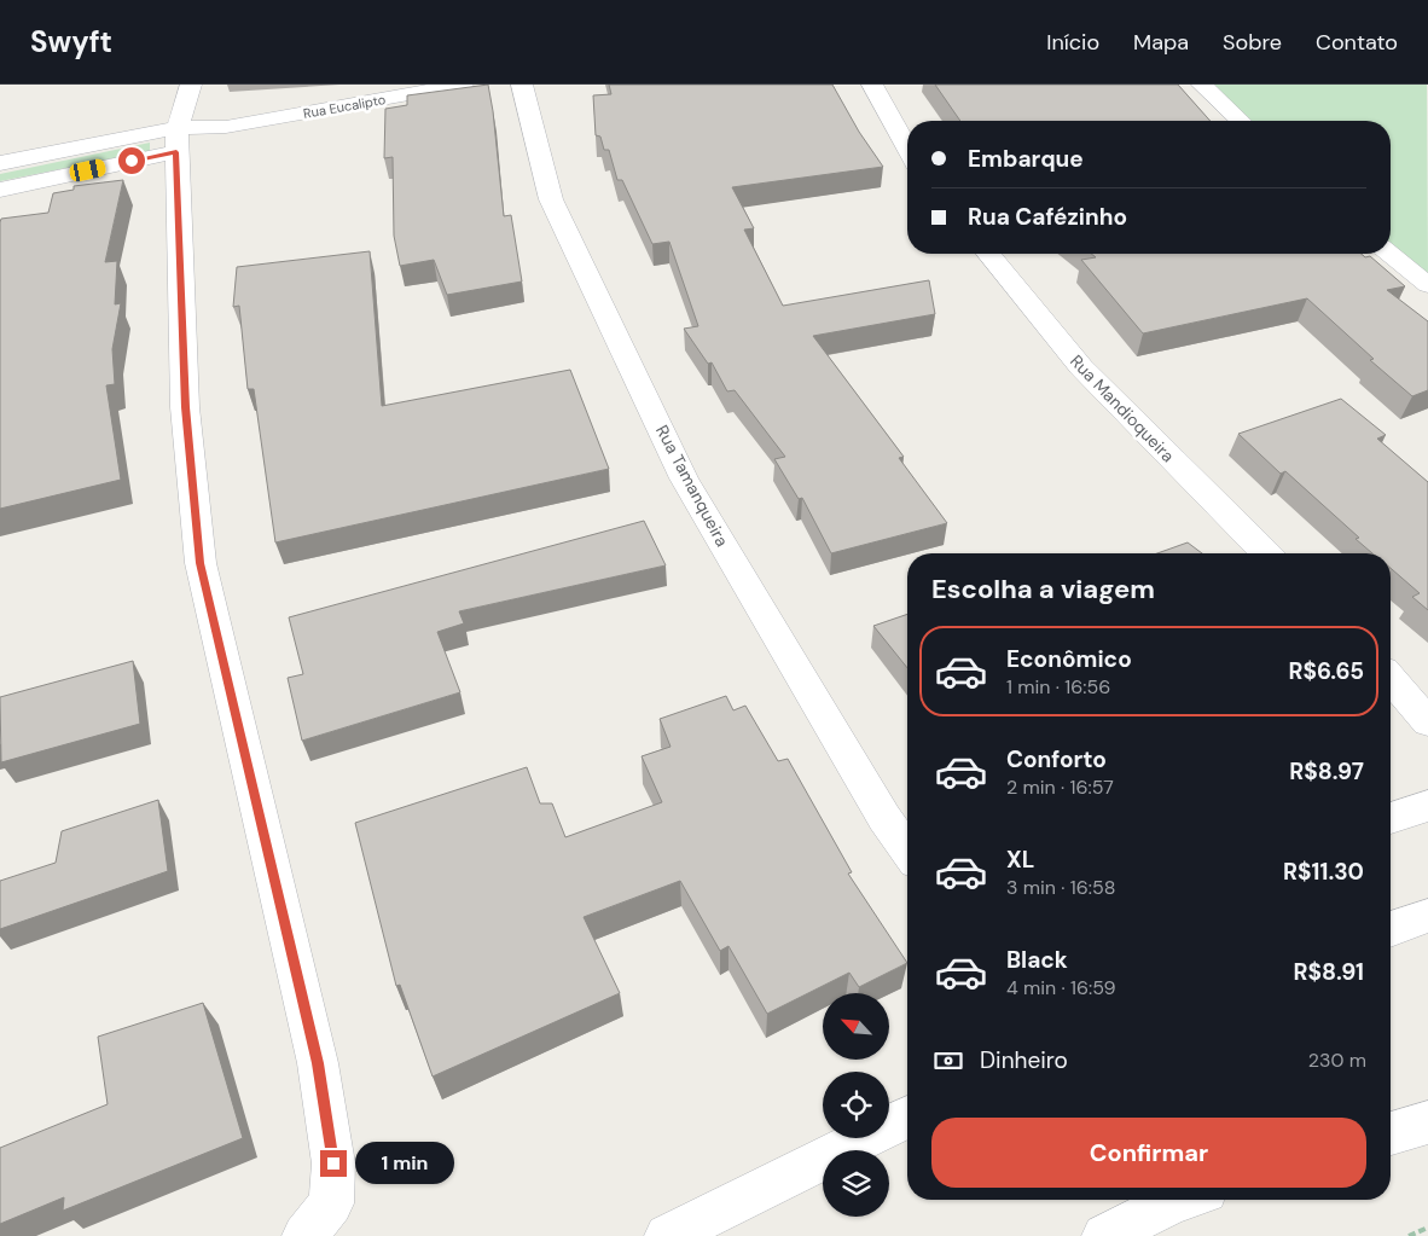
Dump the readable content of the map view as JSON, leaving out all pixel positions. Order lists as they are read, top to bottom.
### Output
{
  "streets": {
    "street": ["Rua Eucalipto", "Rua Mandioqueira", "Rua Tamanqueira"]
  },
  "north": "top left",
  "page": {
    "header": "Swyft",
    "nav": [
      "Início",
      "Mapa",
      "Sobre",
      "Contato"
    ],
    "banner": ["Embarque", "Rua Cafézinho"],
    "heading": "Escolha a viagem",
    "list": [
      {
        "name": "Econômico",
        "note": "1 min · 16:56",
        "value": "R$6.65"
      },
      {
        "name": "Conforto",
        "note": "2 min · 16:57",
        "value": "R$8.97"
      },
      {
        "name": "XL",
        "note": "3 min · 16:58",
        "value": "R$11.30"
      },
      {
        "name": "Black",
        "note": "4 min · 16:59",
        "value": "R$8.91"
      }
    ],
    "pay": ["Dinheiro", "230 m"],
    "buttons": "Confirmar",
    "bubble": "1 min"
  }
}
